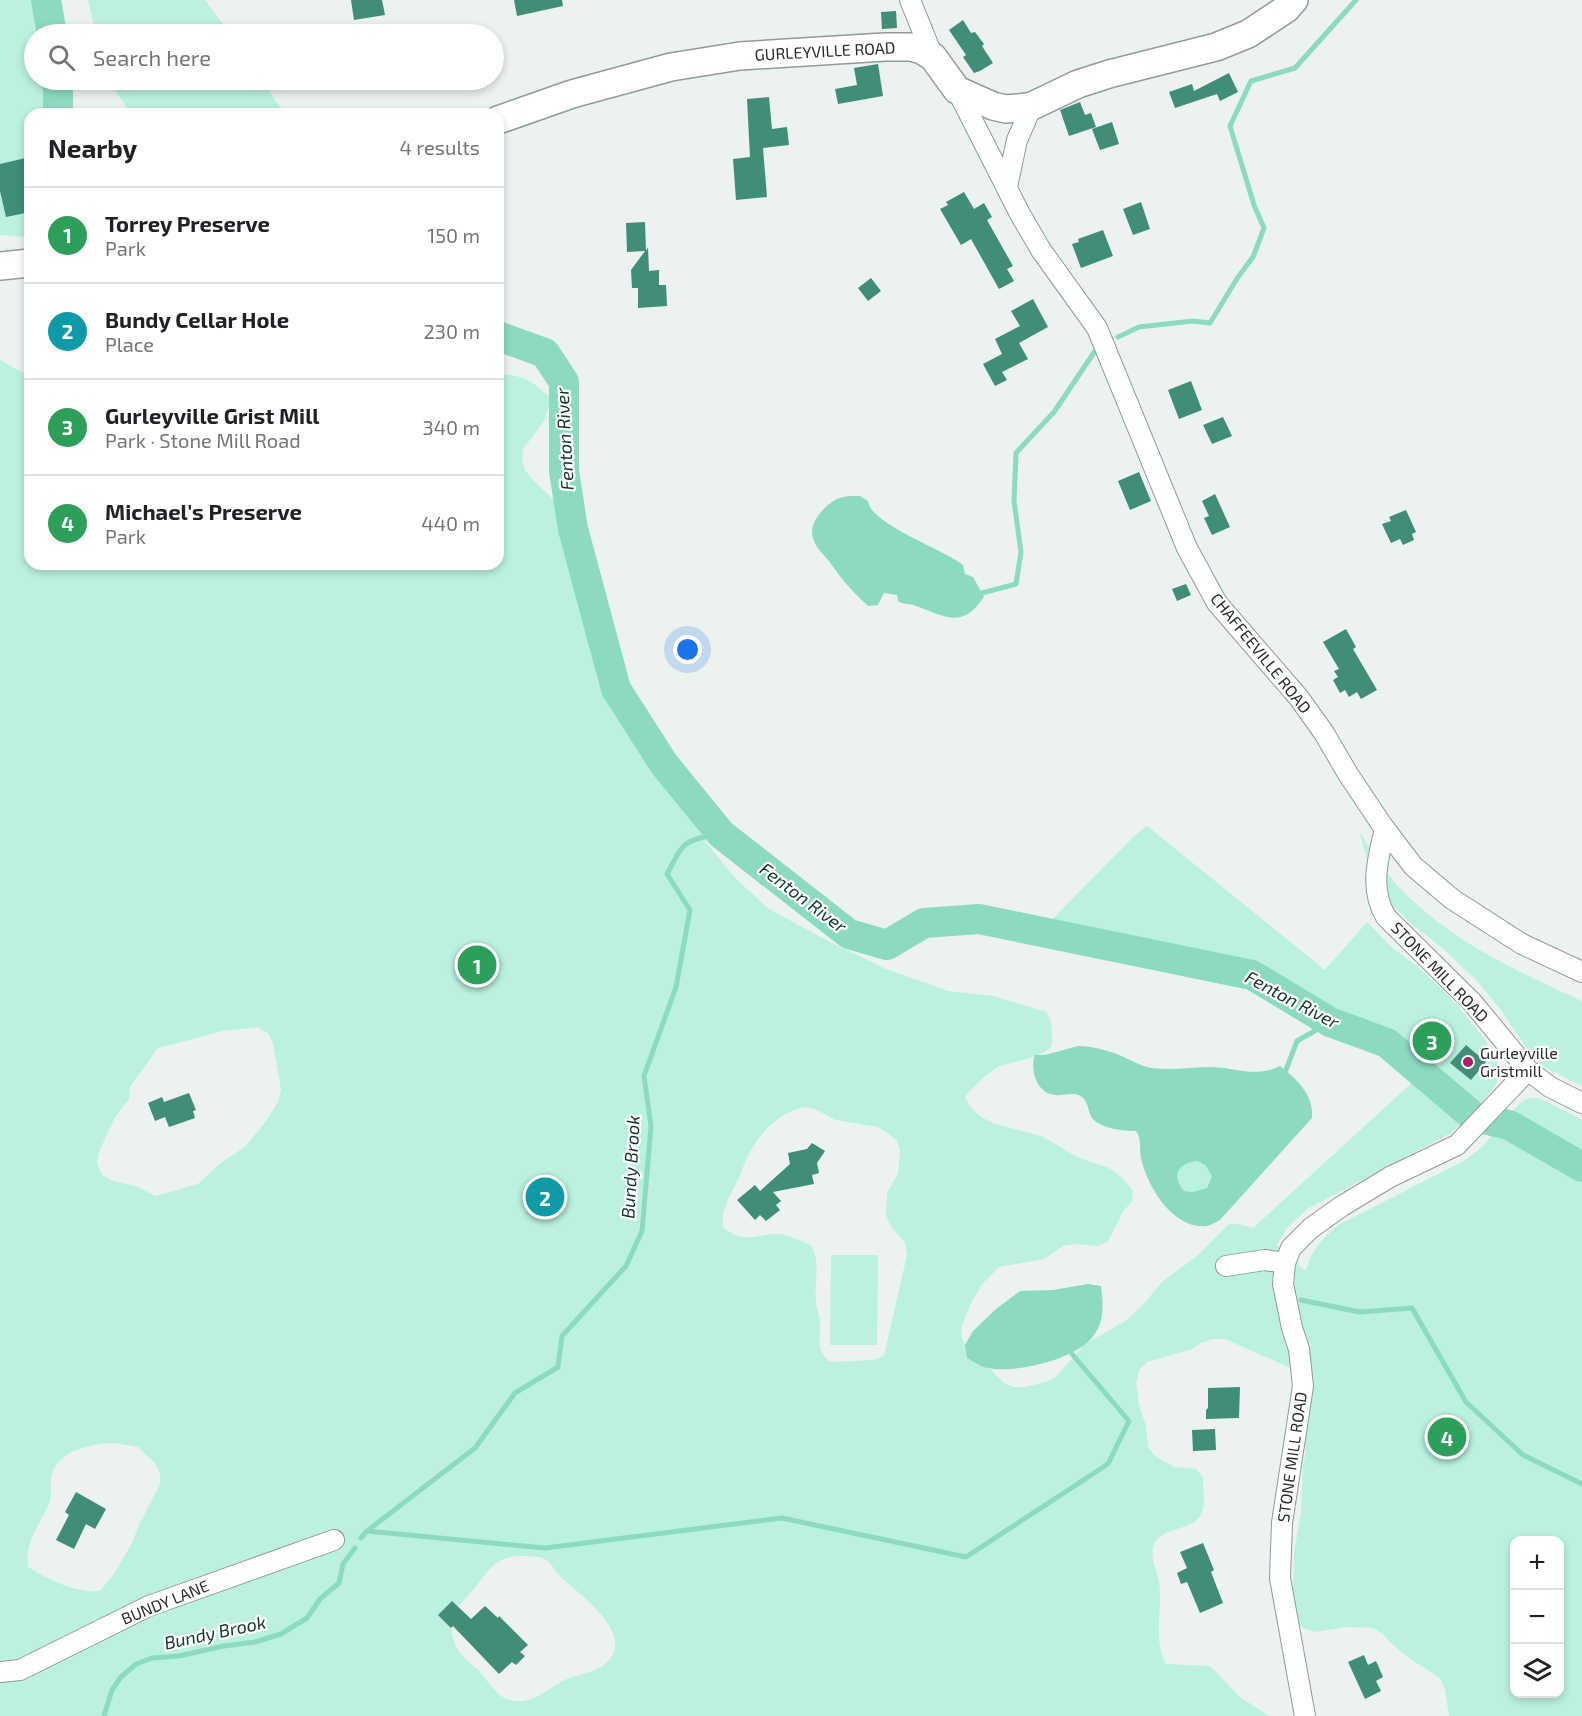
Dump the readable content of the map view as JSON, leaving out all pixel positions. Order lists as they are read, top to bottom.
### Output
{
  "streets": {
    "street": [
      "GURLEYVILLE ROAD",
      "CHAFFEEVILLE ROAD",
      "STONE MILL ROAD",
      "BUNDY LANE"
    ]
  },
  "crossings": [
    ["CHAFFEEVILLE ROAD", "STONE MILL ROAD"]
  ],
  "water": ["Fenton River", "Bundy Brook"],
  "places": ["Gurleyville Gristmill"],
  "page": {
    "search": "Search here",
    "heading": ["Nearby", "4 results"],
    "list": [
      {
        "mark": "1",
        "name": "Torrey Preserve",
        "note": "Park",
        "value": "150 m"
      },
      {
        "mark": "2",
        "name": "Bundy Cellar Hole",
        "note": "Place",
        "value": "230 m"
      },
      {
        "mark": "3",
        "name": "Gurleyville Grist Mill",
        "note": "Park · Stone Mill Road",
        "value": "340 m"
      },
      {
        "mark": "4",
        "name": "Michael's Preserve",
        "note": "Park",
        "value": "440 m"
      }
    ],
    "pins": [
      "1",
      "3",
      "2",
      "4"
    ],
    "map_buttons": ["+", "−"]
  }
}
